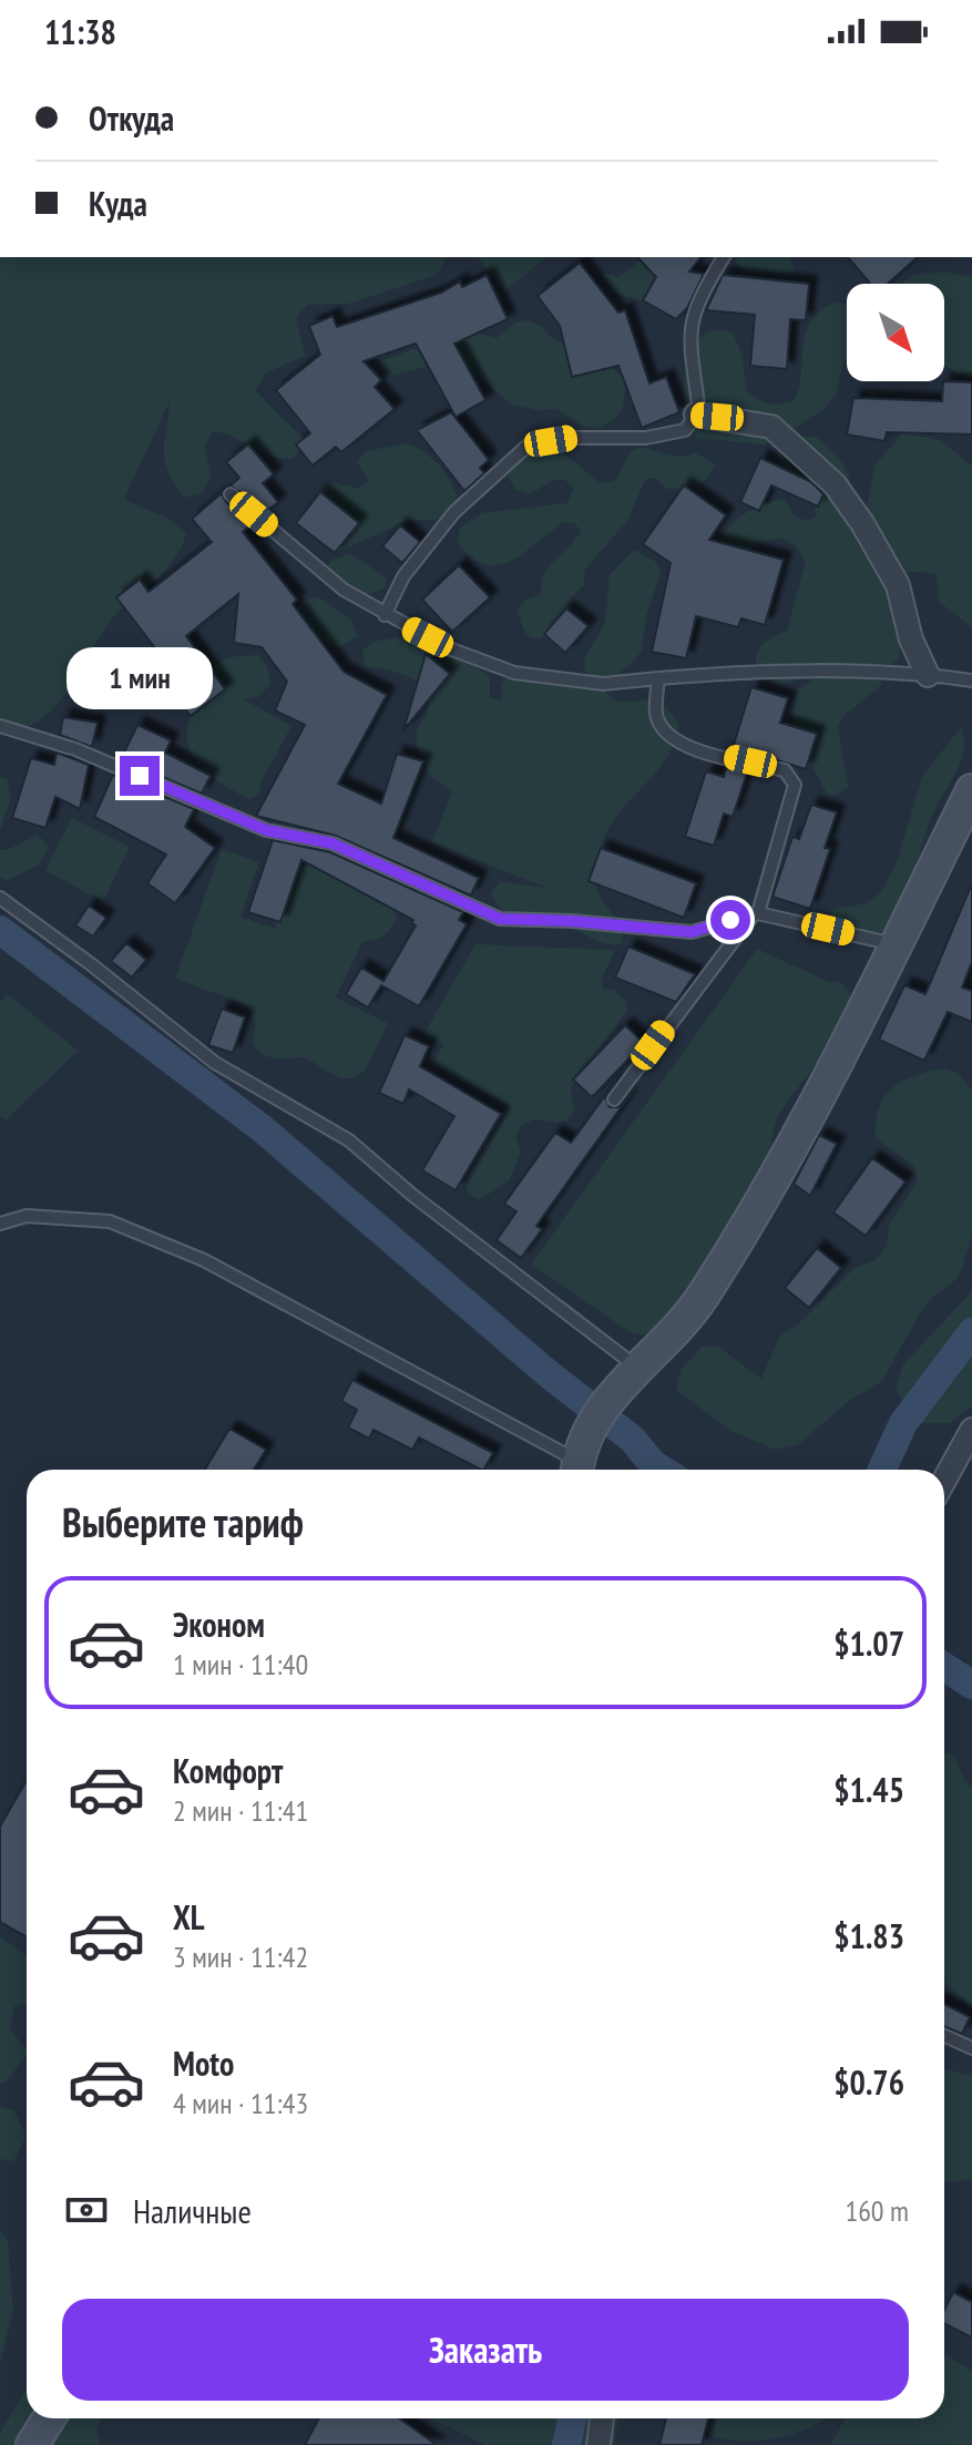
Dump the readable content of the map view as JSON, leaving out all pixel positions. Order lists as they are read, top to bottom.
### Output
{
  "north": "bottom right",
  "page": {
    "status": "11:38",
    "banner": ["Откуда", "Куда"],
    "bubble": "1 мин",
    "heading": "Выберите тариф",
    "list": [
      {
        "name": "Эконом",
        "note": "1 мин · 11:40",
        "value": "$1.07"
      },
      {
        "name": "Комфорт",
        "note": "2 мин · 11:41",
        "value": "$1.45"
      },
      {
        "name": "XL",
        "note": "3 мин · 11:42",
        "value": "$1.83"
      },
      {
        "name": "Moto",
        "note": "4 мин · 11:43",
        "value": "$0.76"
      }
    ],
    "pay": ["Наличные", "160 m"],
    "buttons": "Заказать"
  }
}
